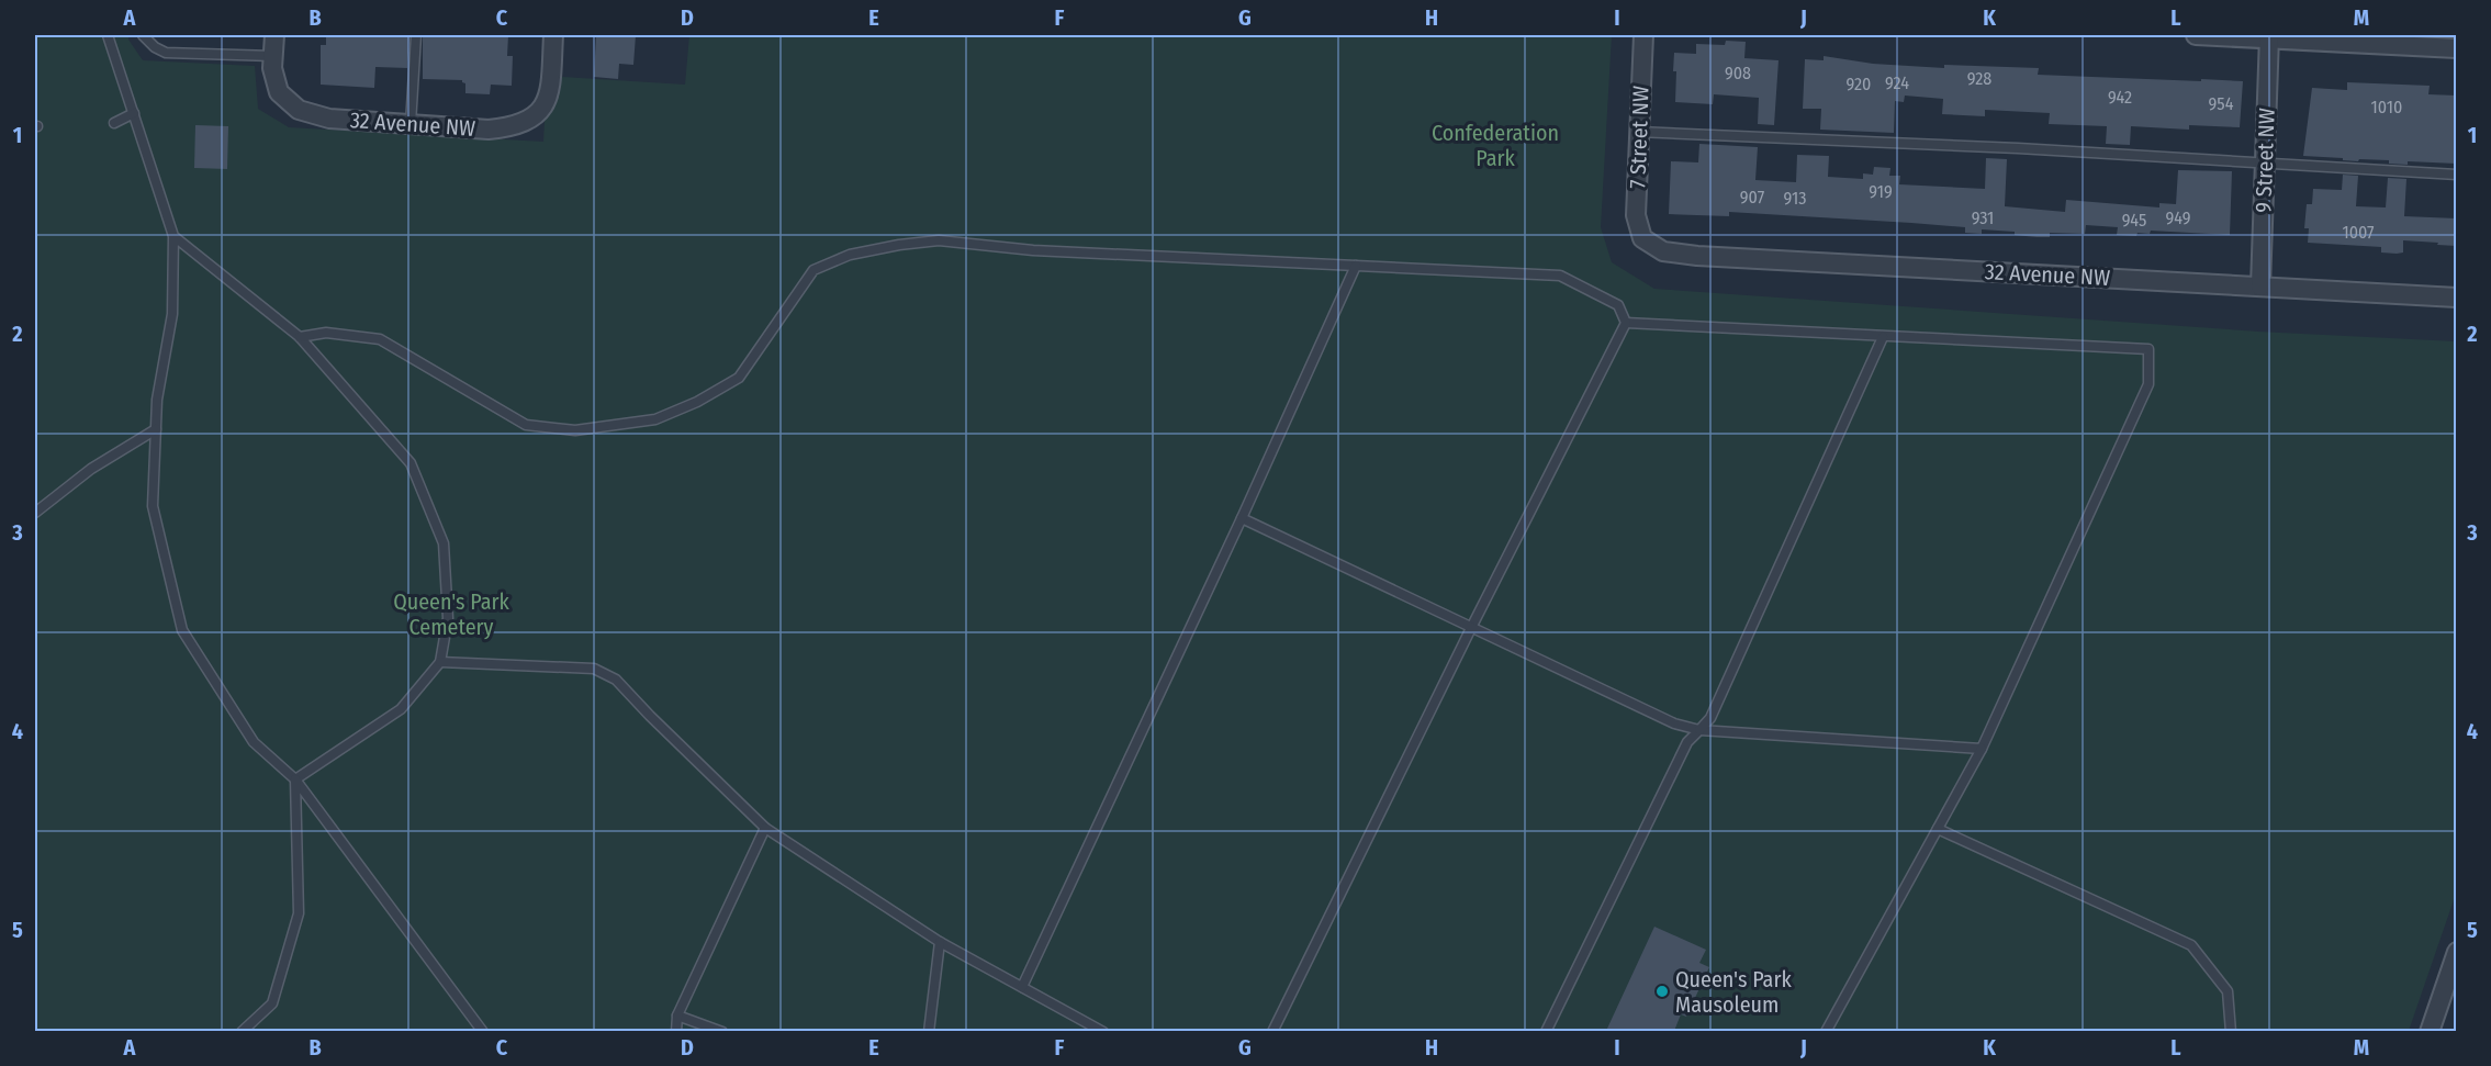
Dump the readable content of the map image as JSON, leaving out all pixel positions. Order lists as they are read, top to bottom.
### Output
{
  "streets": {
    "street": ["32 Avenue NW", "7 Street NW", "9 Street NW"]
  },
  "crossings": [
    ["32 Avenue NW", "7 Street NW"],
    ["32 Avenue NW", "9 Street NW"]
  ],
  "parks": ["Confederation Park", "Queen's Park Cemetery"],
  "places": ["Queen's Park Mausoleum"],
  "house_numbers": [
    "908",
    "928",
    "924",
    "920",
    "942",
    "954",
    "1010",
    "919",
    "907",
    "913",
    "931",
    "949",
    "945",
    "1007"
  ],
  "grid": {
    "columns": [
      "A",
      "B",
      "C",
      "D",
      "E",
      "F",
      "G",
      "H",
      "I",
      "J",
      "K",
      "L",
      "M"
    ],
    "rows": [
      "1",
      "2",
      "3",
      "4",
      "5"
    ]
  }
}
